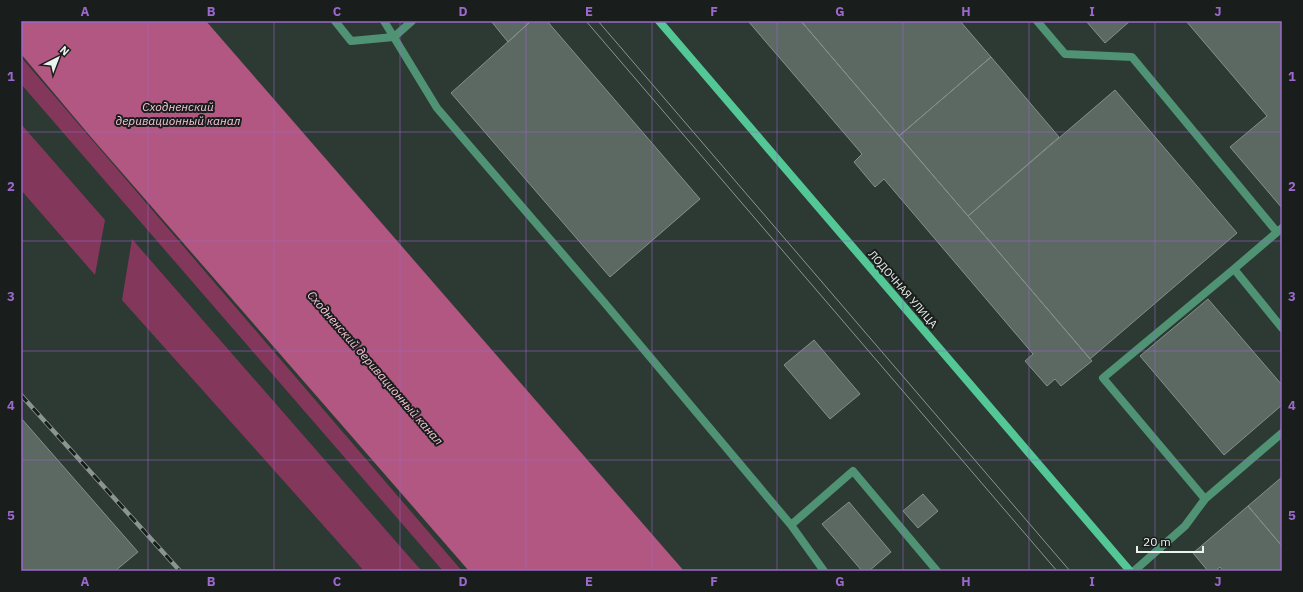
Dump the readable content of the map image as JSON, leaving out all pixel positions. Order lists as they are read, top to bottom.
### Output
{
  "streets": {
    "street": ["ЛОДОЧНАЯ УЛИЦА"]
  },
  "water": ["Сходненский деривационный канал"],
  "scale_bar": "20 m",
  "north": "top right",
  "grid": {
    "columns": [
      "A",
      "B",
      "C",
      "D",
      "E",
      "F",
      "G",
      "H",
      "I",
      "J"
    ],
    "rows": [
      "1",
      "2",
      "3",
      "4",
      "5"
    ]
  }
}
